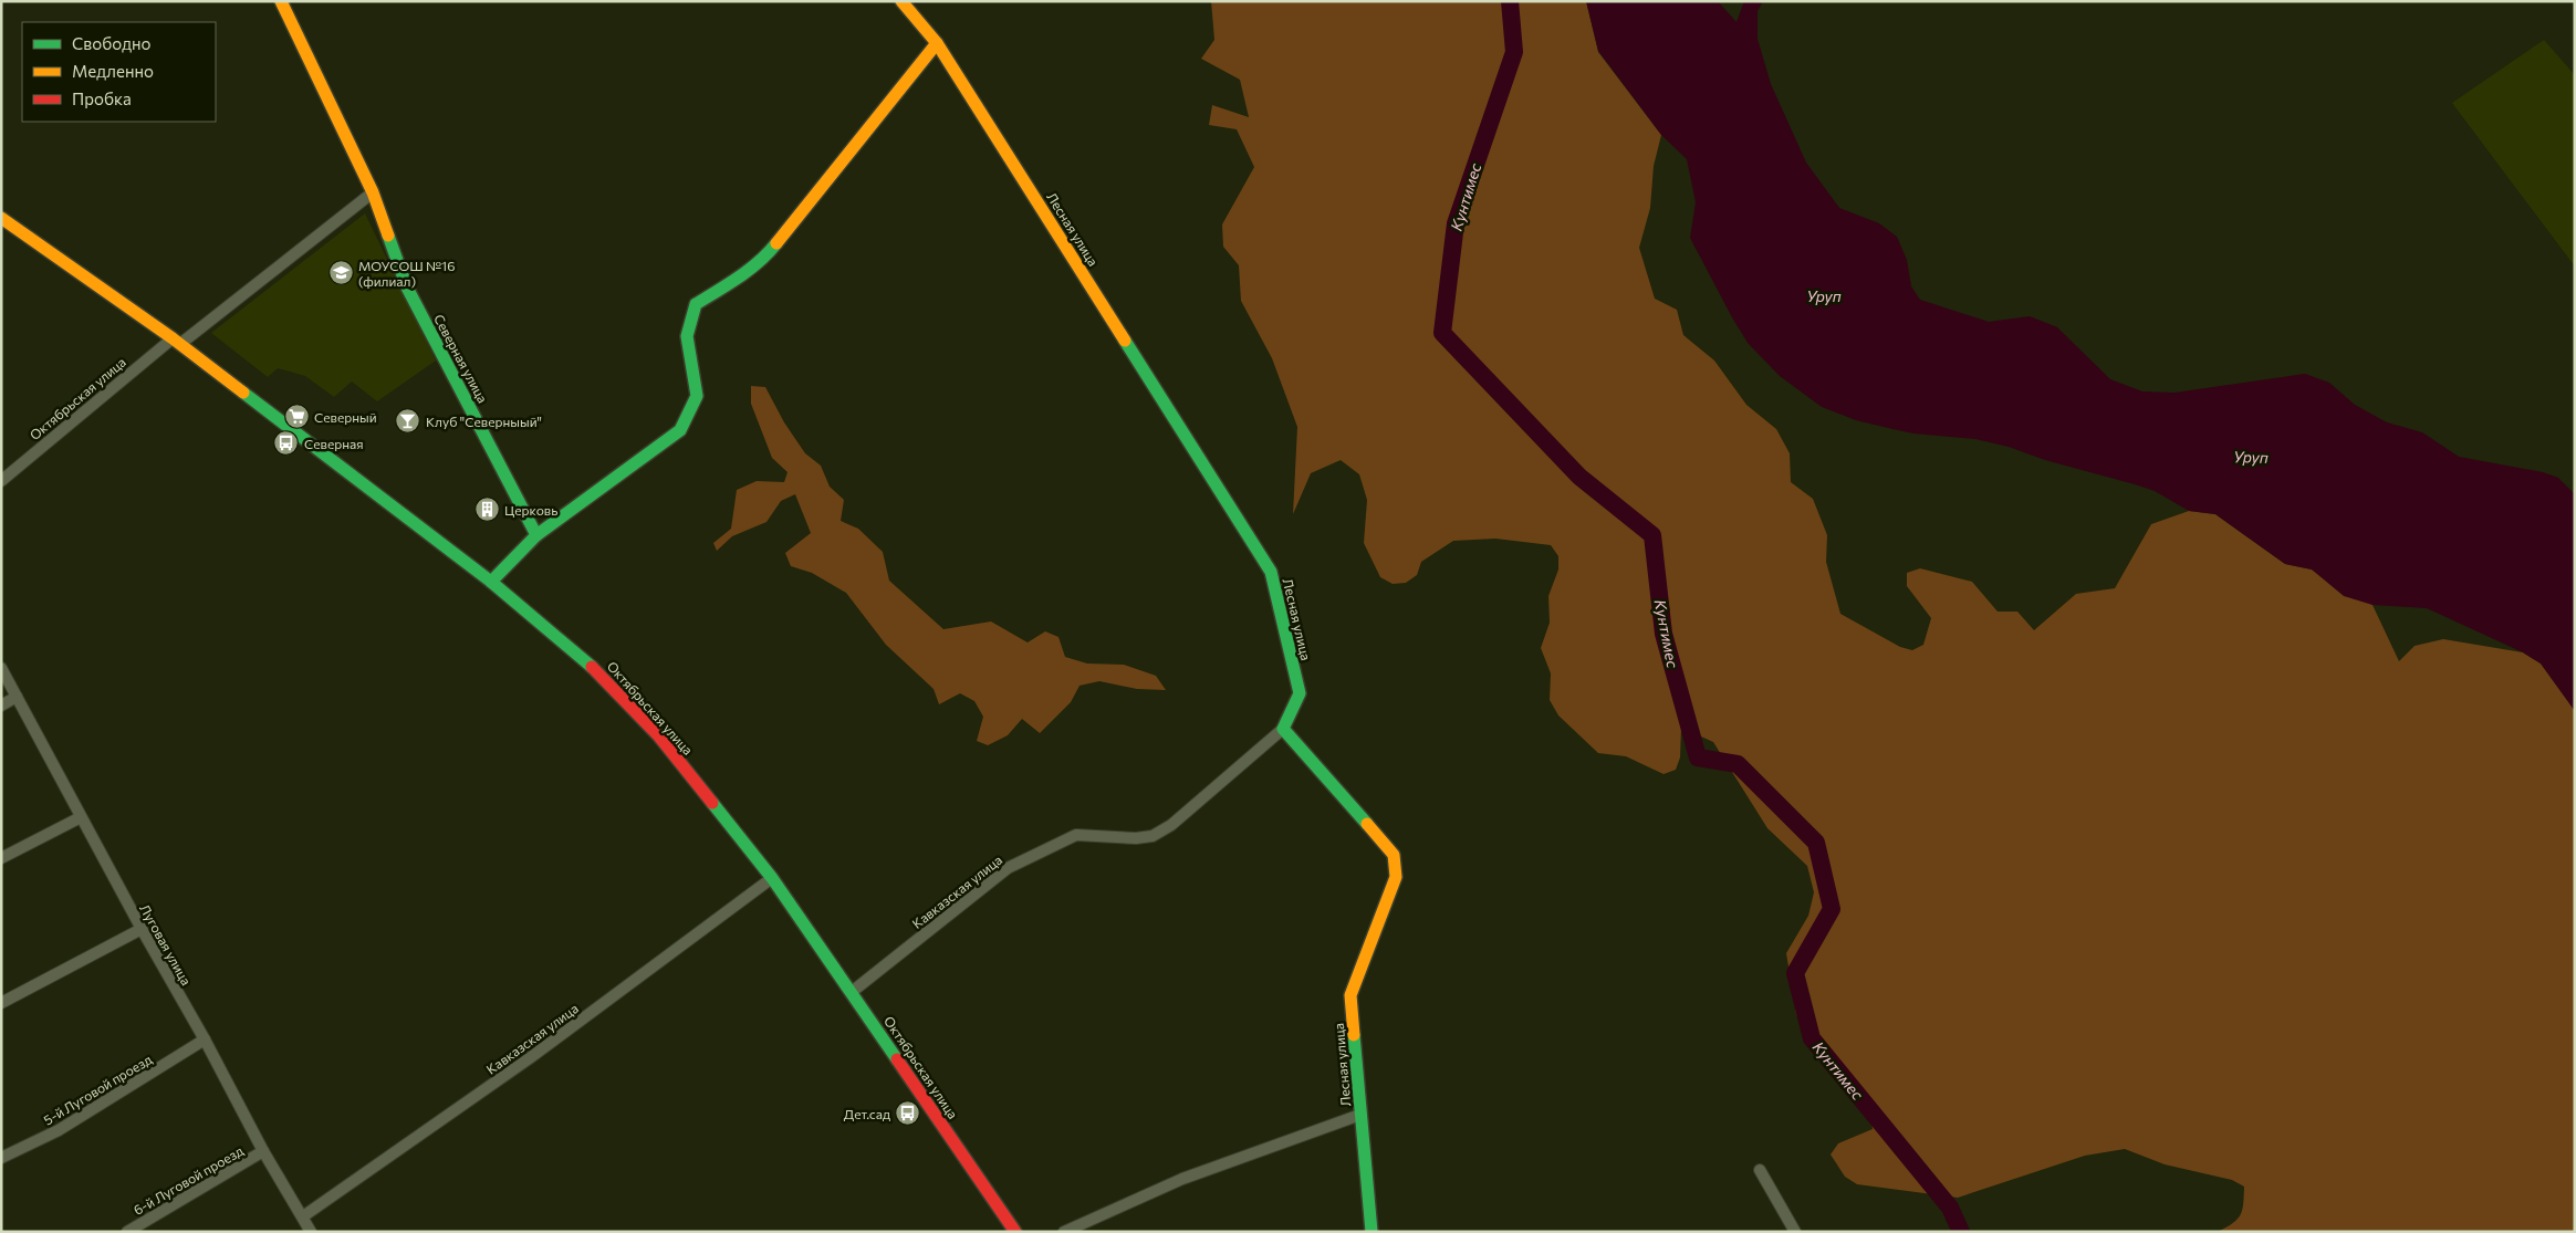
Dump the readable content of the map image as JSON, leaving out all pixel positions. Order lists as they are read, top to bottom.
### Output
{
  "streets": {
    "street": [
      "Лесная улица",
      "Северная улица",
      "Октябрьская улица",
      "Кавказская улица",
      "Луговая улица",
      "5-й Луговой проезд",
      "6-й Луговой проезд"
    ]
  },
  "crossings": [
    ["Лесная улица", "Кавказская улица"],
    ["Октябрьская улица", "Кавказская улица"],
    ["Кавказская улица", "Луговая улица"],
    ["Луговая улица", "5-й Луговой проезд"],
    ["Луговая улица", "6-й Луговой проезд"]
  ],
  "water": ["Кунтимес", "Уруп"],
  "places": {
    "school or university": ["МОУСОШ №16 (филиал)"],
    "supermarket": ["Северный"],
    "bar": ["Клуб \"Северныый\""],
    "bus stop": ["Северная", "Дет.сад"],
    "building": ["Церковь"]
  },
  "legend": ["Свободно", "Медленно", "Пробка"]
}
